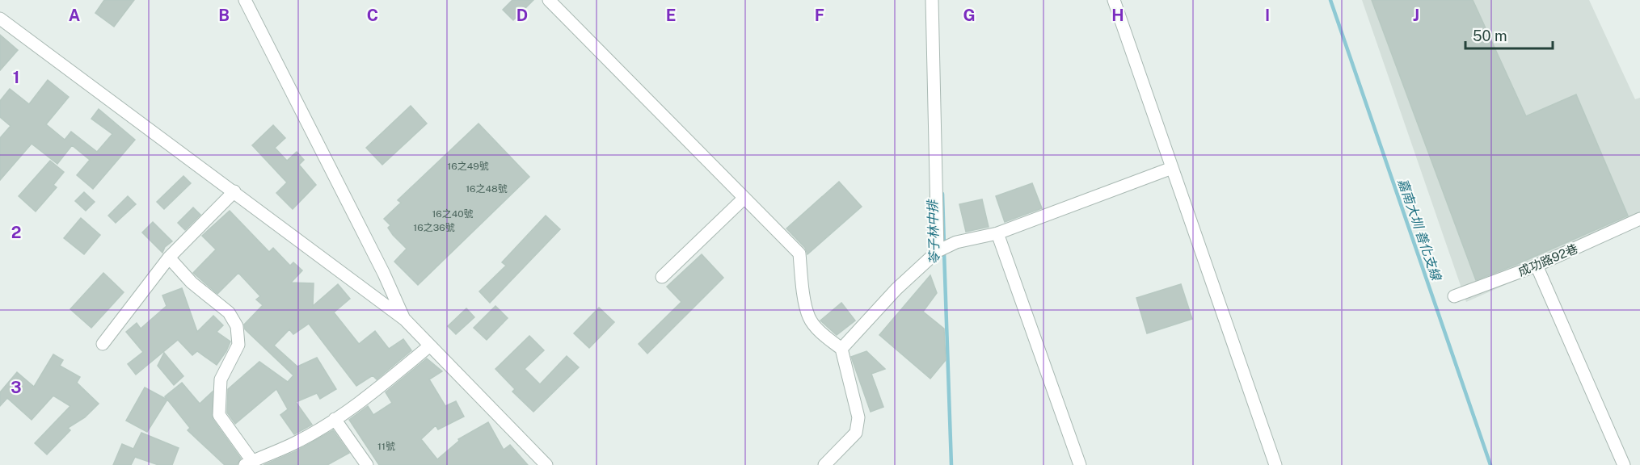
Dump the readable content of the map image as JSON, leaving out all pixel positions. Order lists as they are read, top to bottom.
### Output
{
  "streets": {
    "street": ["成功路92巷"]
  },
  "water": ["嘉南大圳 善化支線", "苓子林中排"],
  "house_numbers": [
    "16之49號",
    "16之48號",
    "16之40號",
    "16之36號",
    "11號"
  ],
  "scale_bar": "50 m",
  "grid": {
    "columns": [
      "A",
      "B",
      "C",
      "D",
      "E",
      "F",
      "G",
      "H",
      "I",
      "J"
    ],
    "rows": ["1", "2", "3"]
  }
}
